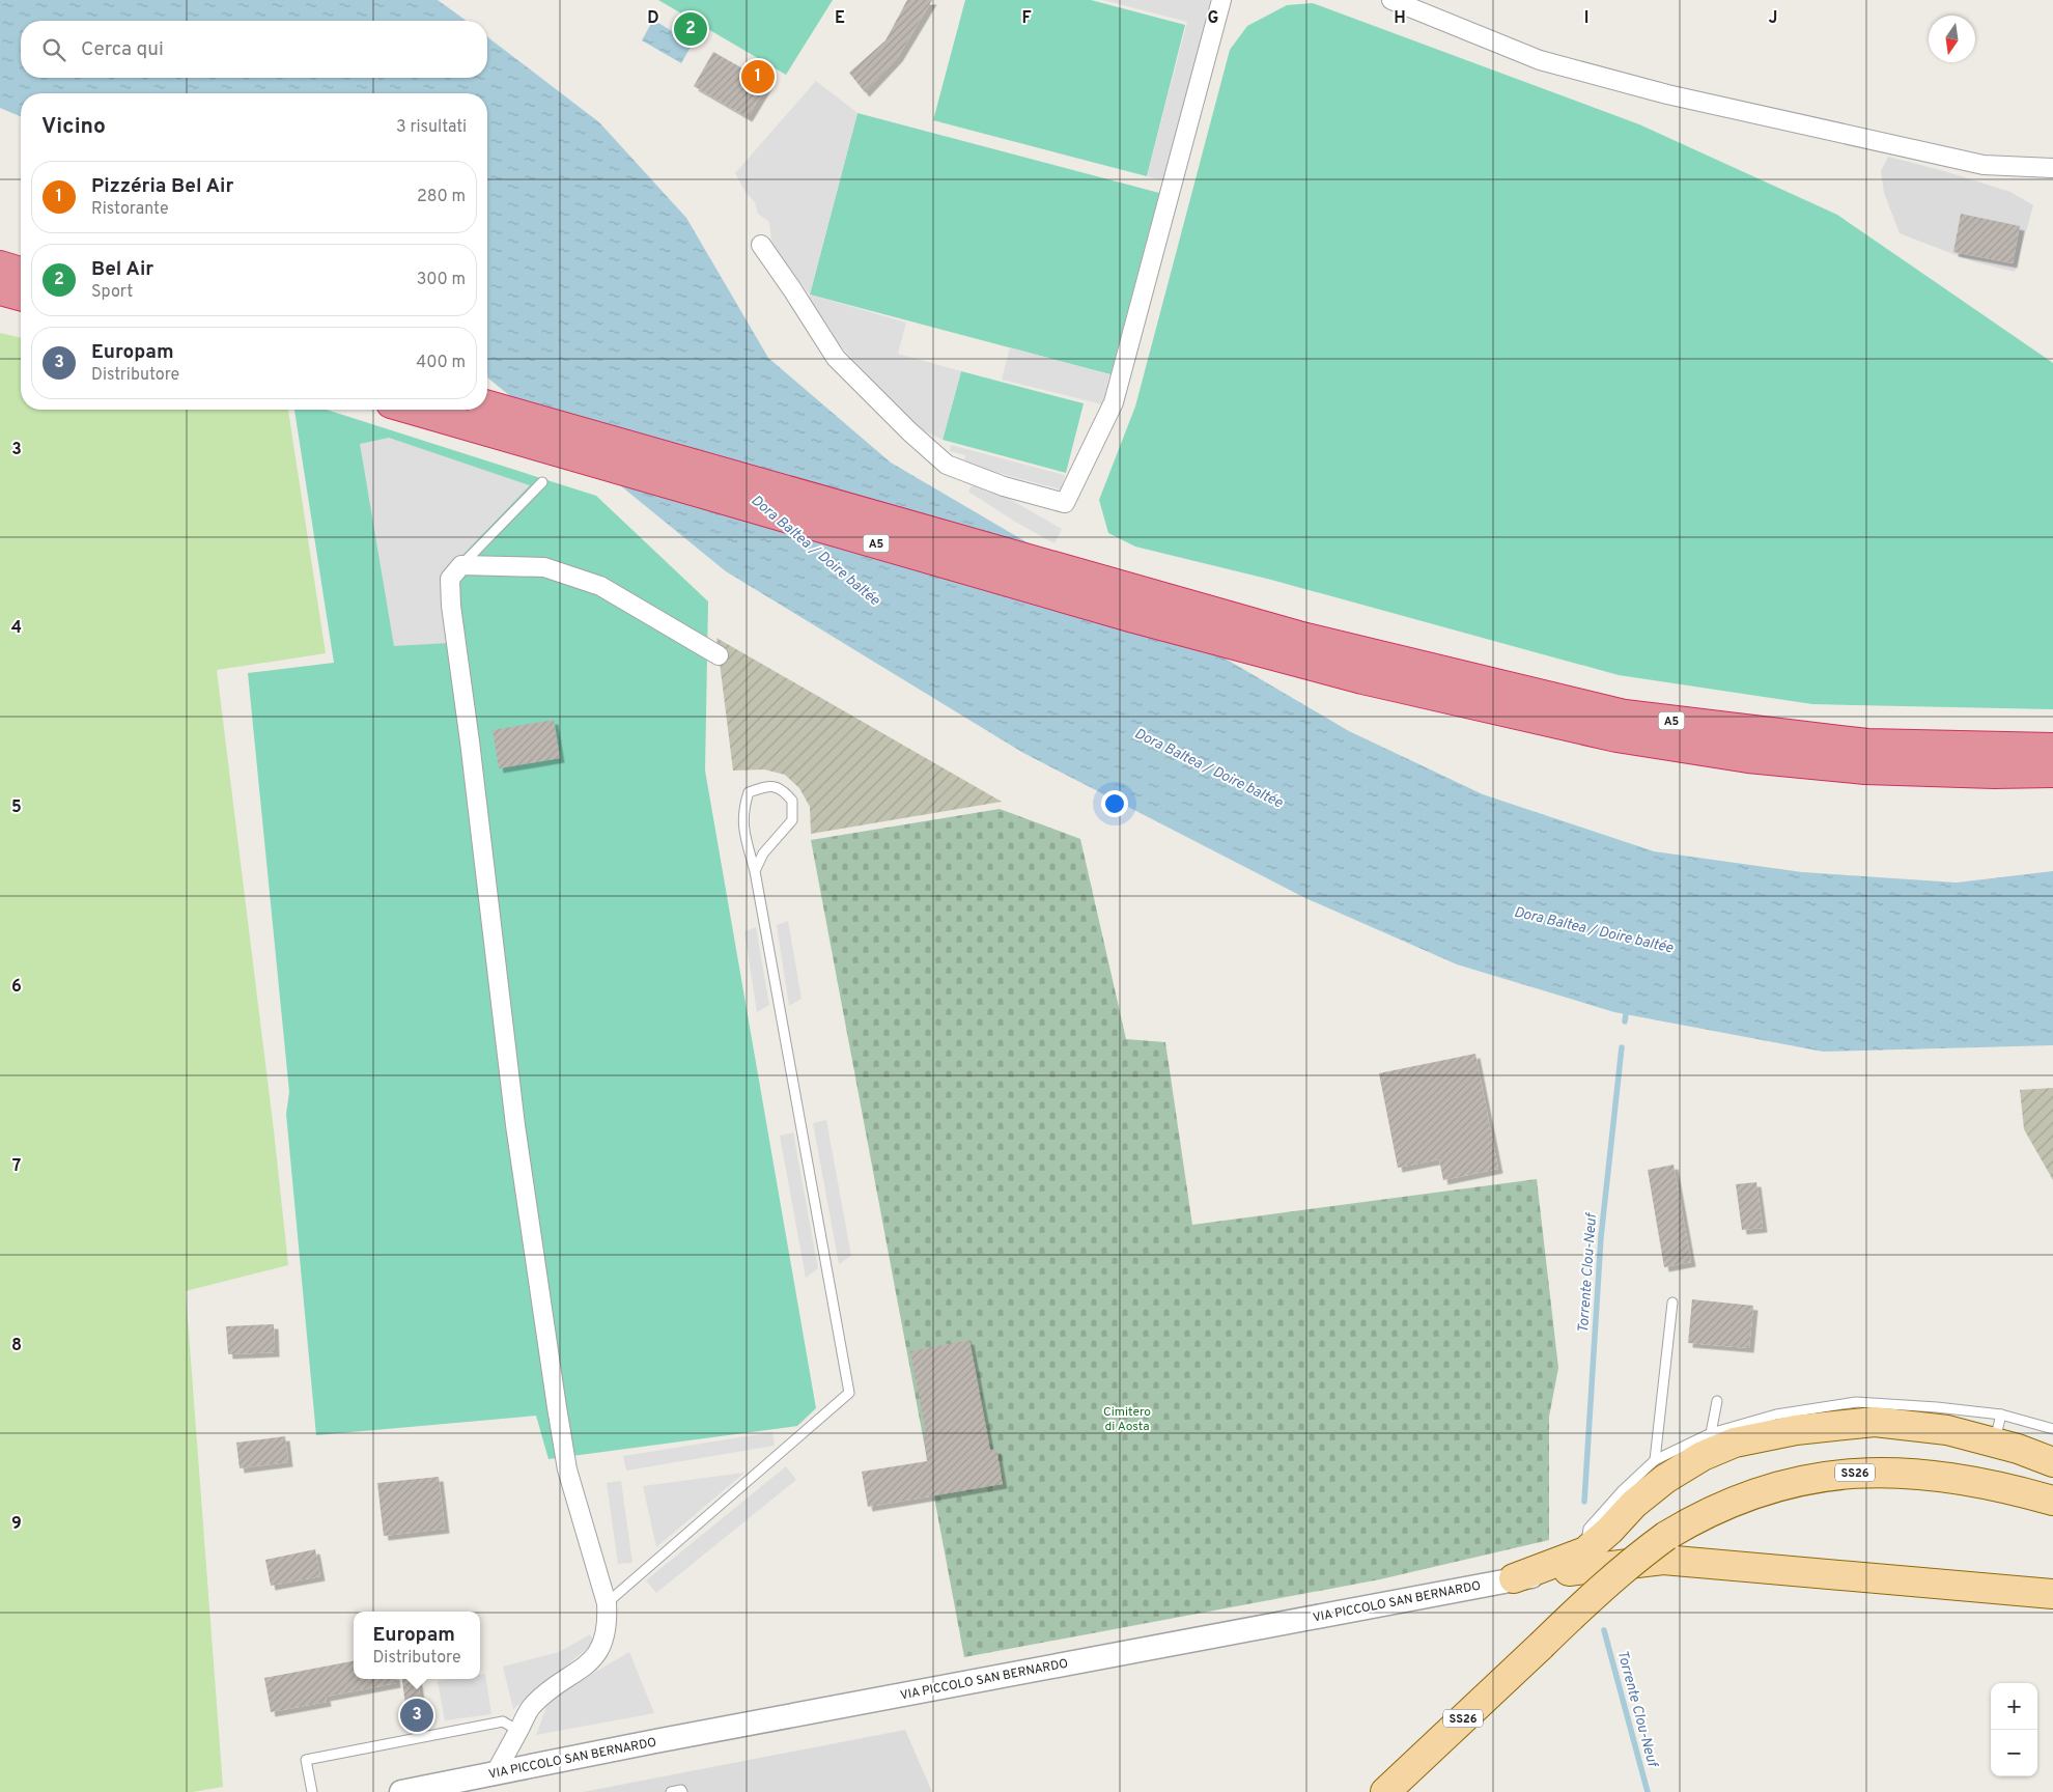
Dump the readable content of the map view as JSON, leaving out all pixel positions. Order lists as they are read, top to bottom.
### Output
{
  "streets": {
    "highway": ["A5"],
    "main road": ["SS26"],
    "street": ["VIA PICCOLO SAN BERNARDO"]
  },
  "water": ["Dora Baltea / Doire baltée", "Torrente Clou-Neuf"],
  "parks": ["Cimitero di Aosta"],
  "north": "bottom",
  "page": {
    "pins": ["2", "1", "3"],
    "search": "Cerca qui",
    "heading": ["Vicino", "3 risultati"],
    "list": [
      {
        "mark": "1",
        "name": "Pizzéria Bel Air",
        "note": "Ristorante",
        "value": "280 m"
      },
      {
        "mark": "2",
        "name": "Bel Air",
        "note": "Sport",
        "value": "300 m"
      },
      {
        "mark": "3",
        "name": "Europam",
        "note": "Distributore",
        "value": "400 m"
      }
    ],
    "popup": ["Europam", "Distributore"],
    "map_buttons": ["+", "−"]
  },
  "grid": {
    "columns": [
      "D",
      "E",
      "F",
      "G",
      "H",
      "I",
      "J"
    ],
    "rows": [
      "3",
      "4",
      "5",
      "6",
      "7",
      "8",
      "9"
    ]
  }
}
